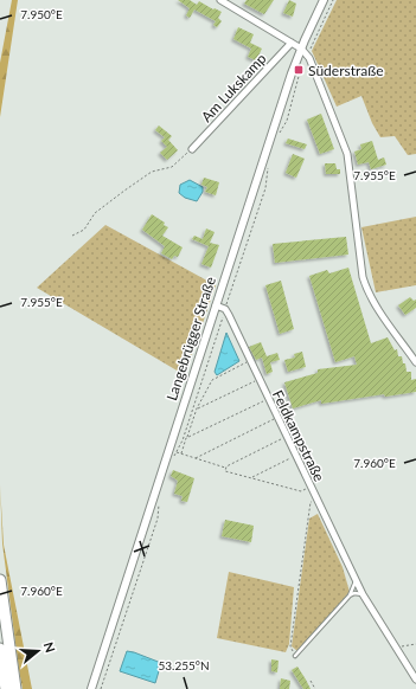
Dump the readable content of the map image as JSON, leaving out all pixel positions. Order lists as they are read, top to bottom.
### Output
{
  "streets": {
    "street": ["Am Lukskamp", "Langebrügger Straße", "Feldkampstraße"]
  },
  "places": {
    "transit": ["Süderstraße"]
  },
  "north": "right",
  "coordinates": [
    "7.950°E",
    "7.955°E",
    "7.960°E",
    "53.255°N"
  ]
}
